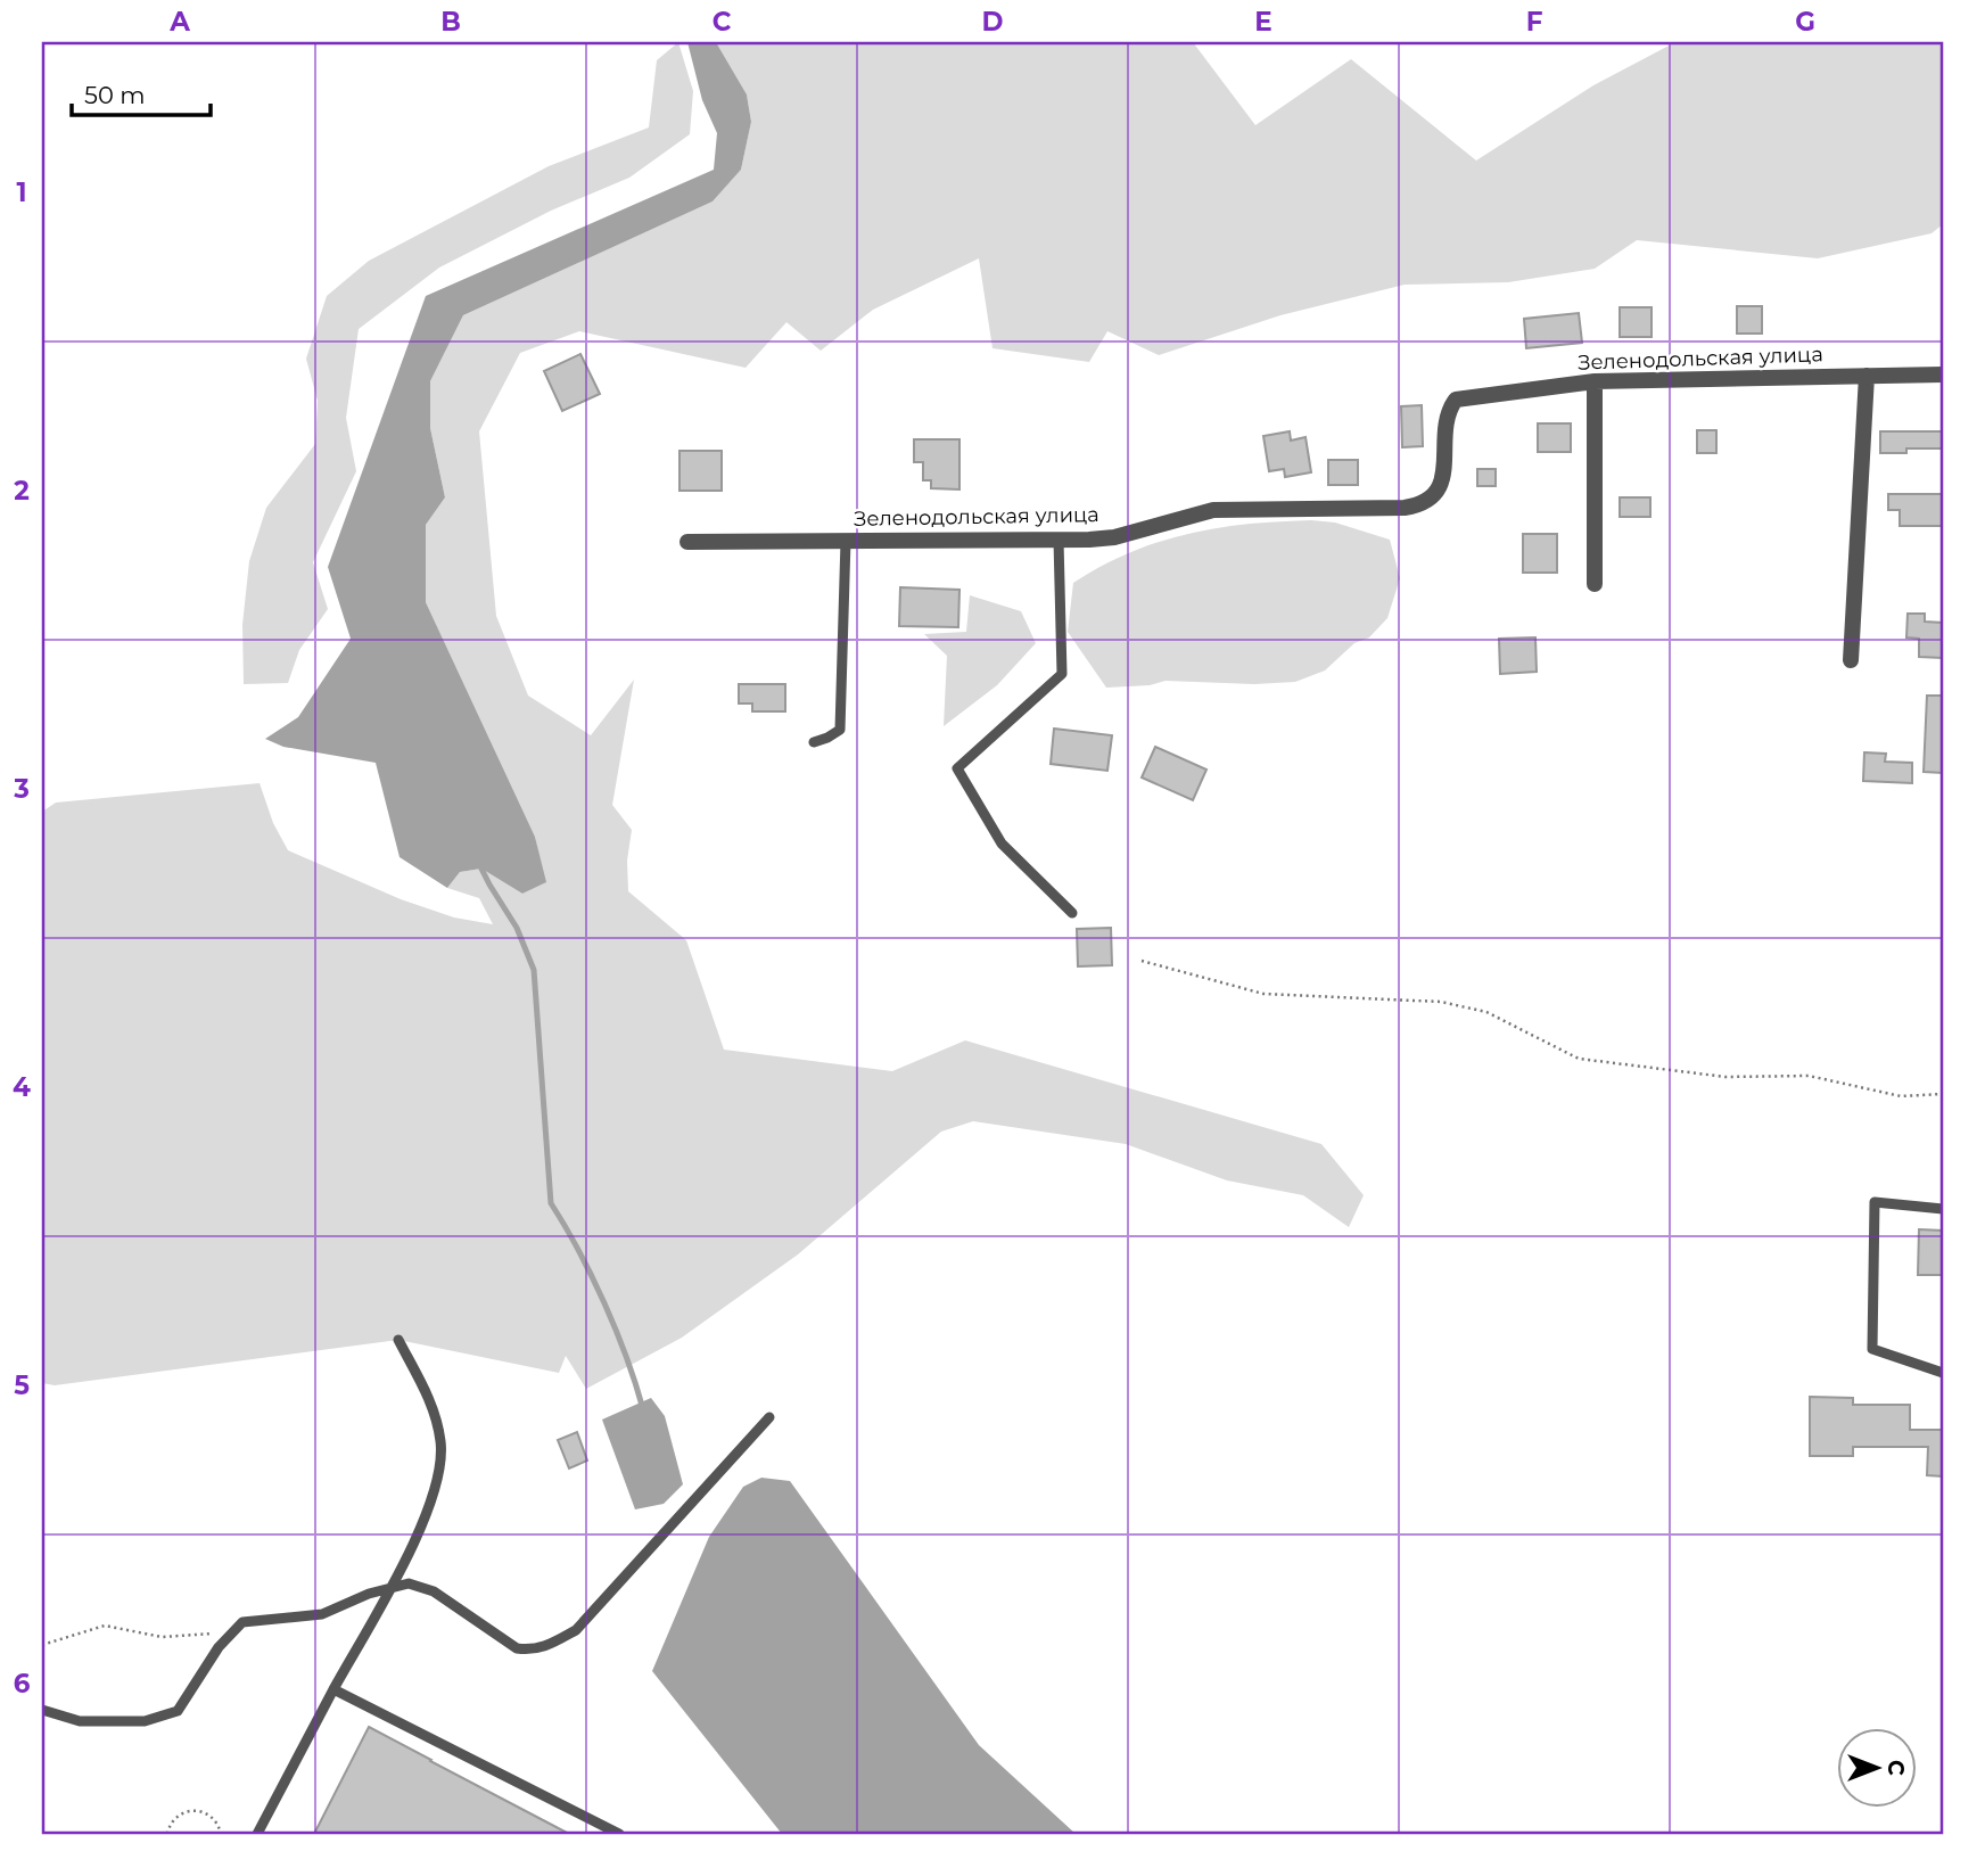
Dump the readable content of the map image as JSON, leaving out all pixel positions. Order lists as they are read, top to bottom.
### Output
{
  "streets": {
    "street": ["Зеленодольская улица"]
  },
  "scale_bar": "50 m",
  "north": "right",
  "grid": {
    "columns": [
      "A",
      "B",
      "C",
      "D",
      "E",
      "F",
      "G"
    ],
    "rows": [
      "1",
      "2",
      "3",
      "4",
      "5",
      "6"
    ]
  }
}
